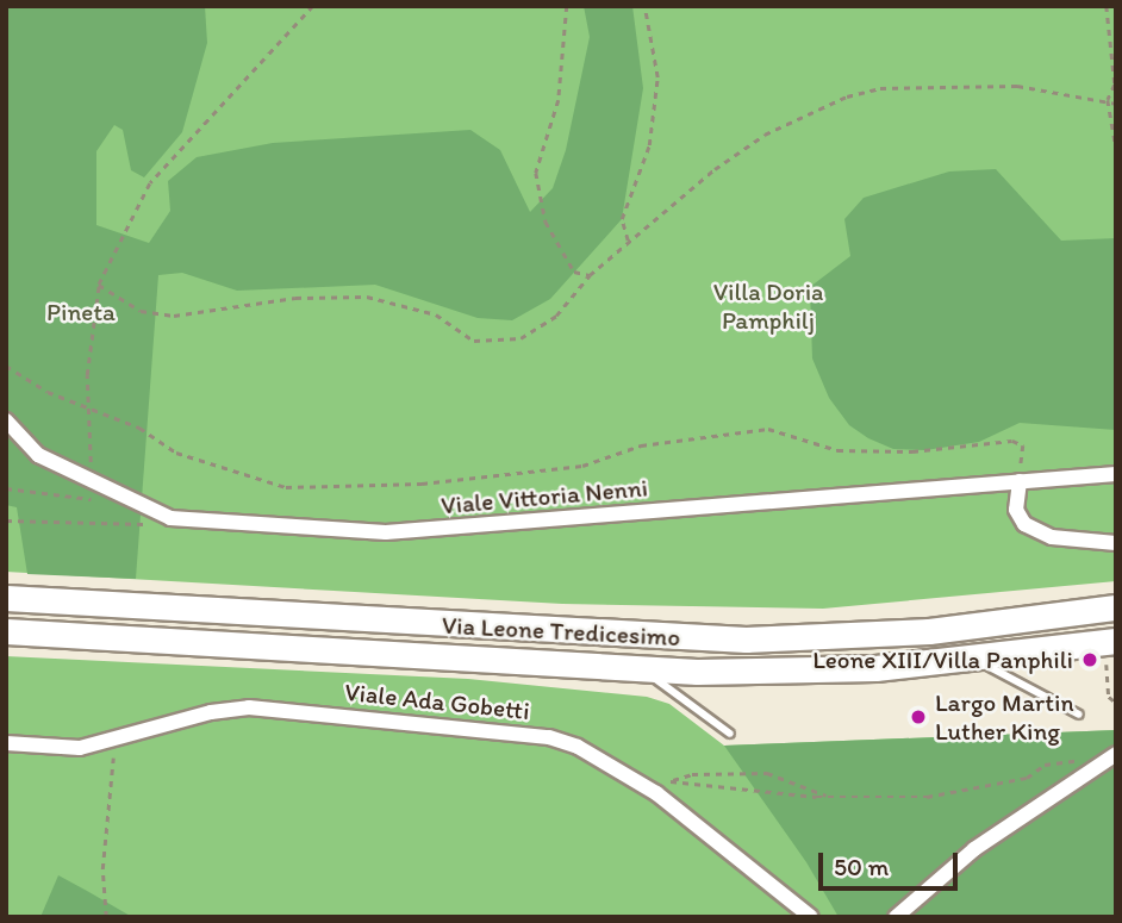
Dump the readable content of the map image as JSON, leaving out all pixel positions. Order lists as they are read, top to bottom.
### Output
{
  "streets": {
    "main road": ["Via Leone Tredicesimo"],
    "street": ["Viale Vittoria Nenni", "Viale Ada Gobetti"]
  },
  "parks": ["Villa Doria Pamphilj", "Pineta"],
  "places": ["Leone XIII/Villa Panphili", "Largo Martin Luther King"],
  "scale_bar": "50 m"
}
